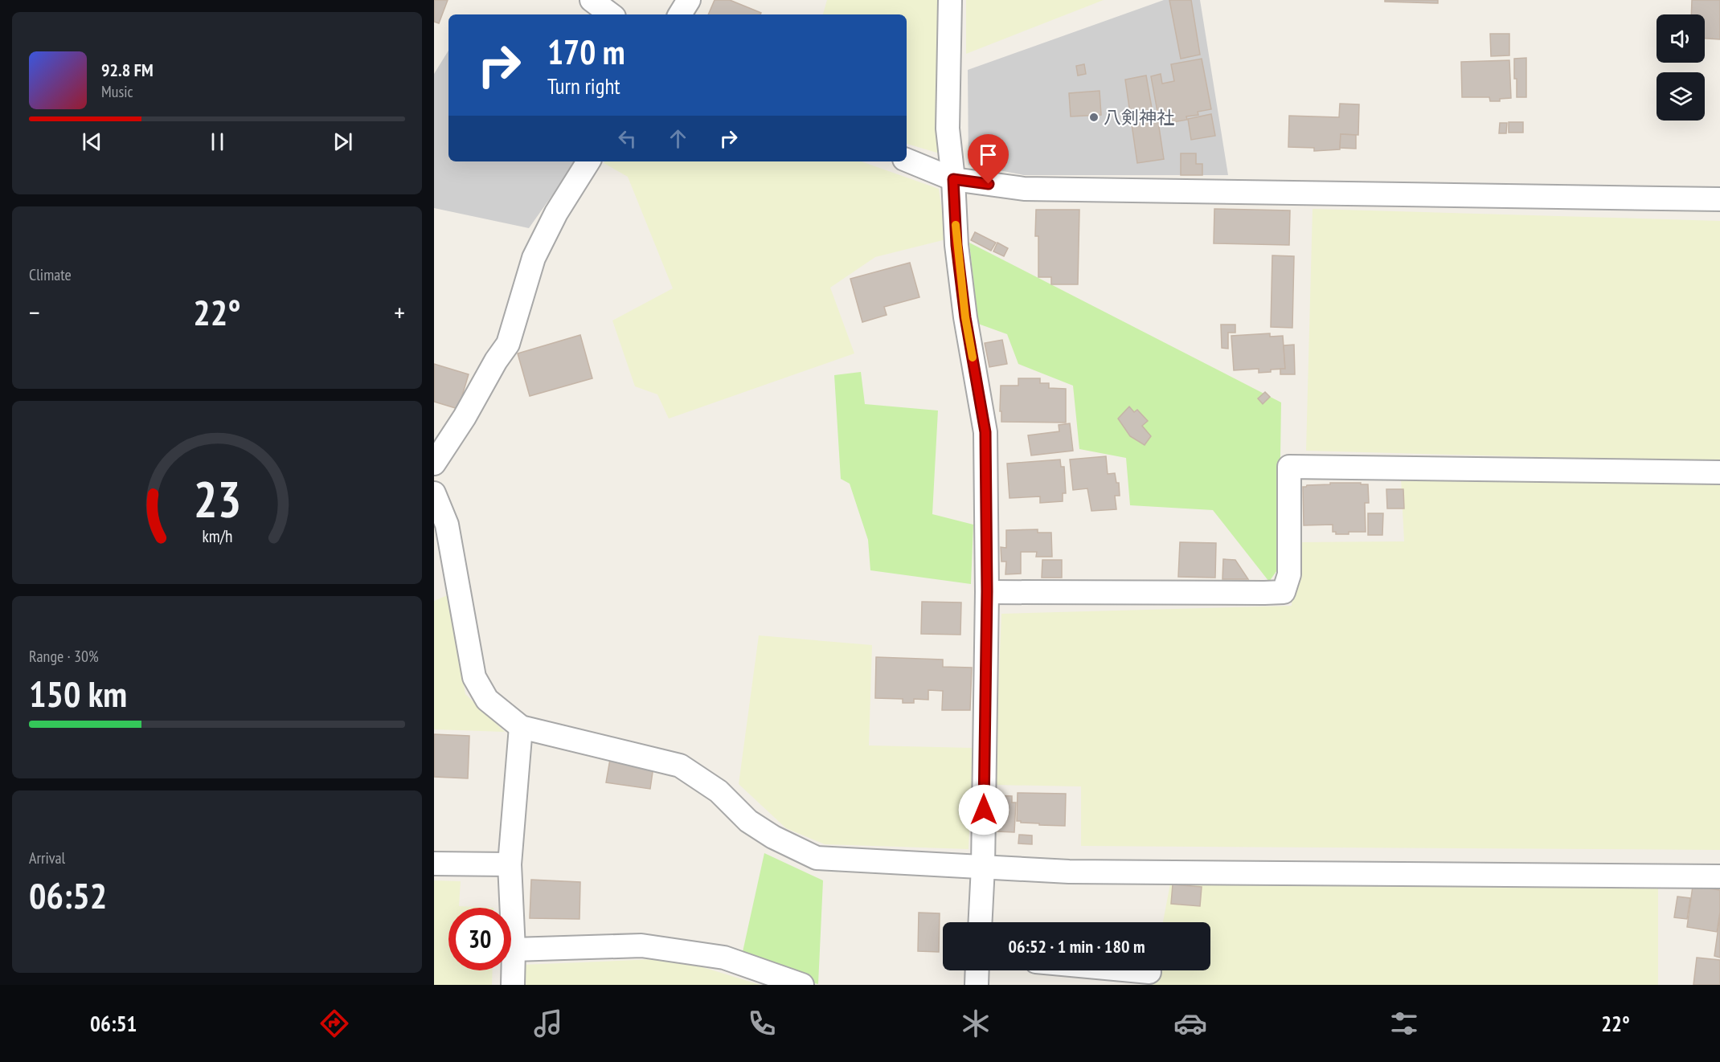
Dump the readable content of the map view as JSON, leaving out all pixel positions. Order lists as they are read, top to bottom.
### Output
{
  "places": ["八剣神社"],
  "page": {
    "turn": ["170 m", "Turn right"],
    "song": ["92.8 FM", "Music"],
    "tile": [
      "Climate",
      ["Range · 30%", "150 km"],
      ["Arrival", "06:52"]
    ],
    "heat": ["−", "22°", "+"],
    "limit": "30",
    "trip": "06:52 · 1 min · 180 m",
    "tabs": ["06:51", "22°"],
    "gauge": ["23", "km/h"]
  }
}
